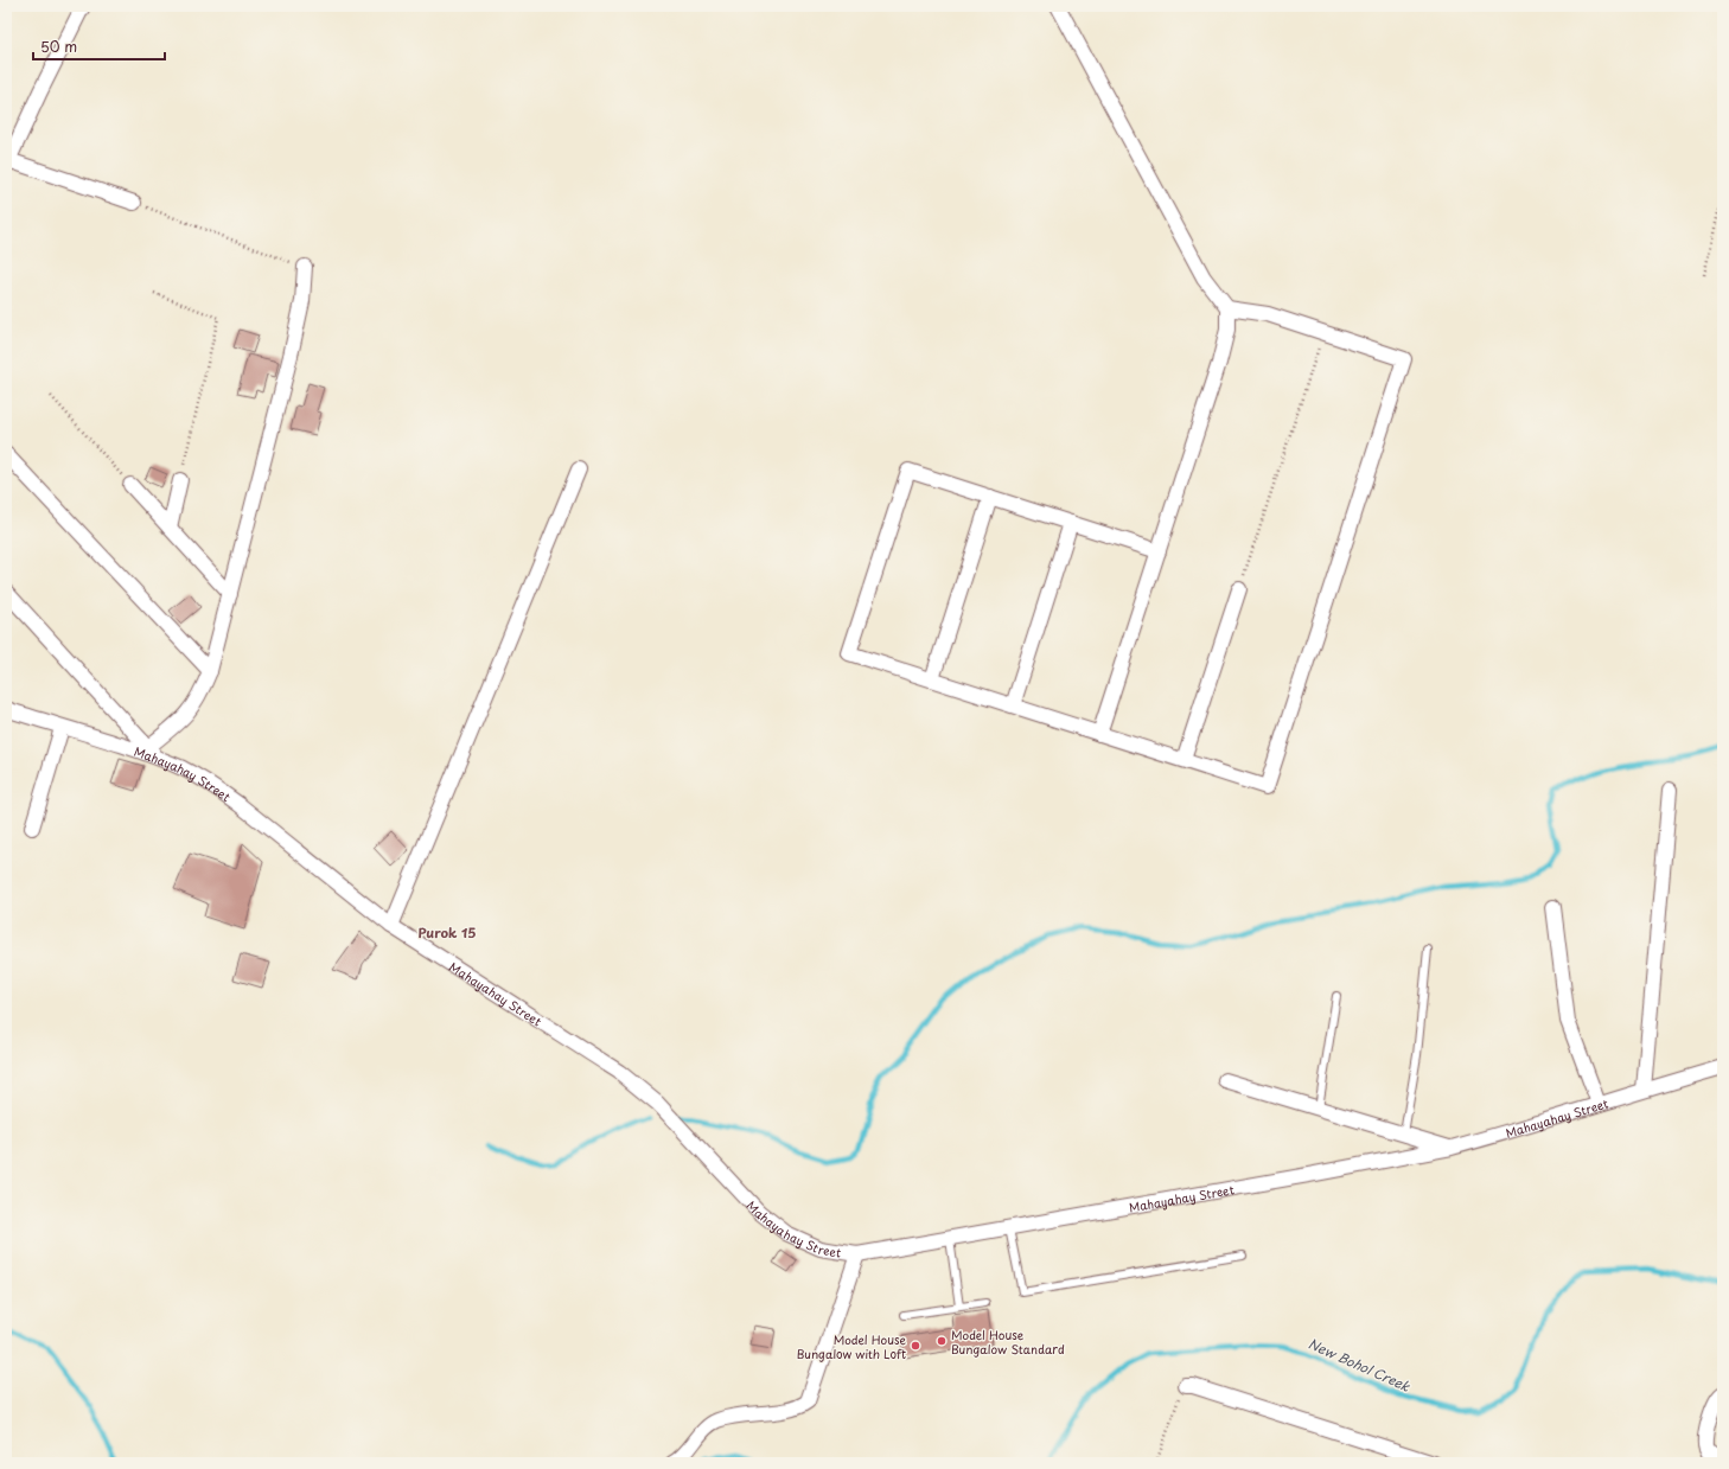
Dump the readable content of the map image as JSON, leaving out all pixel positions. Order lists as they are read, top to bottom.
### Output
{
  "streets": {
    "street": ["Mahayahay Street"]
  },
  "districts": ["Purok 15"],
  "water": ["New Bohol Creek"],
  "places": ["Model House Bungalow Standard", "Model House Bungalow with Loft"],
  "scale_bar": "50 m"
}
